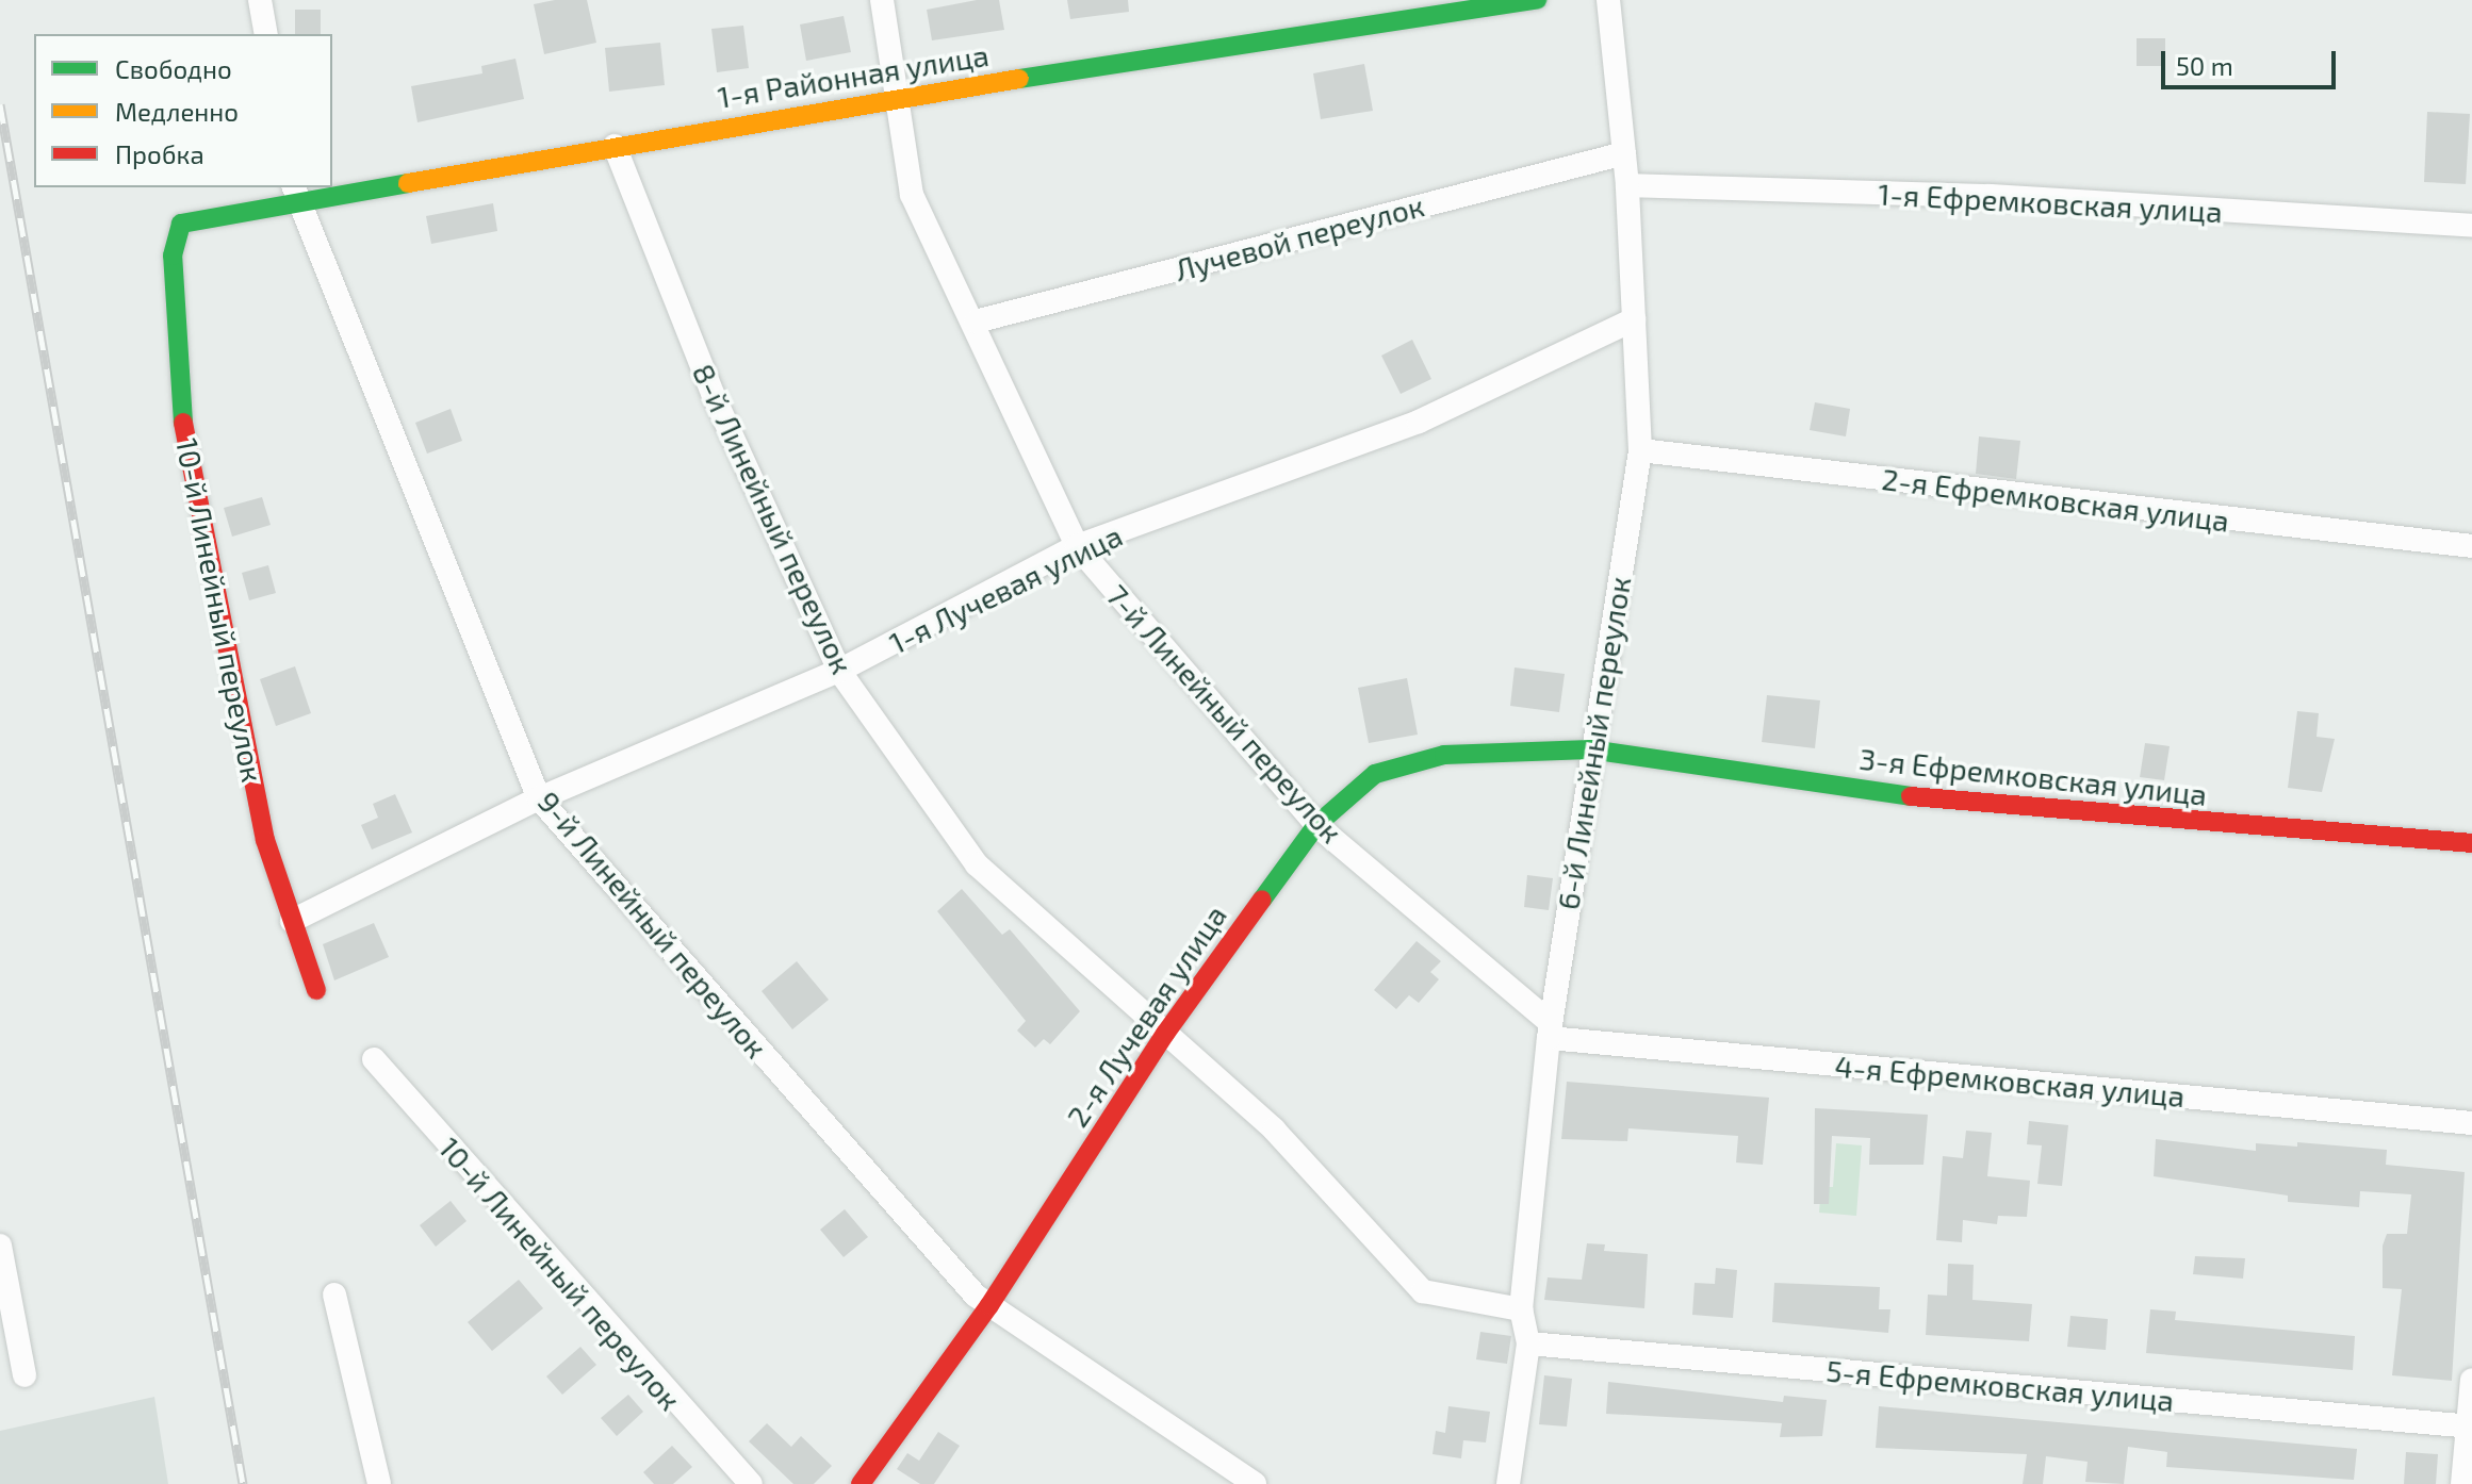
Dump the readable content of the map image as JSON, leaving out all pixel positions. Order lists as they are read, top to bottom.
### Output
{
  "streets": {
    "street": [
      "1-я Районная улица",
      "1-я Ефремковская улица",
      "Лучевой переулок",
      "2-я Ефремковская улица",
      "8-й Линейный переулок",
      "1-я Лучевая улица",
      "10-й Линейный переулок",
      "7-й Линейный переулок",
      "6-й Линейный переулок",
      "3-я Ефремковская улица",
      "9-й Линейный переулок",
      "2-я Лучевая улица",
      "4-я Ефремковская улица",
      "5-я Ефремковская улица"
    ]
  },
  "crossings": [
    ["1-я Районная улица", "8-й Линейный переулок"],
    ["1-я Районная улица", "10-й Линейный переулок"],
    ["1-я Районная улица", "7-й Линейный переулок"],
    ["1-я Районная улица", "9-й Линейный переулок"],
    ["1-я Ефремковская улица", "6-й Линейный переулок"],
    ["Лучевой переулок", "7-й Линейный переулок"],
    ["Лучевой переулок", "6-й Линейный переулок"],
    ["2-я Ефремковская улица", "6-й Линейный переулок"],
    ["8-й Линейный переулок", "1-я Лучевая улица"],
    ["8-й Линейный переулок", "6-й Линейный переулок"],
    ["8-й Линейный переулок", "2-я Лучевая улица"],
    ["1-я Лучевая улица", "10-й Линейный переулок"],
    ["1-я Лучевая улица", "7-й Линейный переулок"],
    ["1-я Лучевая улица", "6-й Линейный переулок"],
    ["1-я Лучевая улица", "9-й Линейный переулок"],
    ["7-й Линейный переулок", "6-й Линейный переулок"],
    ["7-й Линейный переулок", "2-я Лучевая улица"],
    ["7-й Линейный переулок", "4-я Ефремковская улица"],
    ["6-й Линейный переулок", "3-я Ефремковская улица"],
    ["6-й Линейный переулок", "2-я Лучевая улица"],
    ["6-й Линейный переулок", "4-я Ефремковская улица"],
    ["6-й Линейный переулок", "5-я Ефремковская улица"],
    ["3-я Ефремковская улица", "2-я Лучевая улица"],
    ["9-й Линейный переулок", "2-я Лучевая улица"]
  ],
  "legend": ["Свободно", "Медленно", "Пробка"],
  "scale_bar": "50 m"
}
